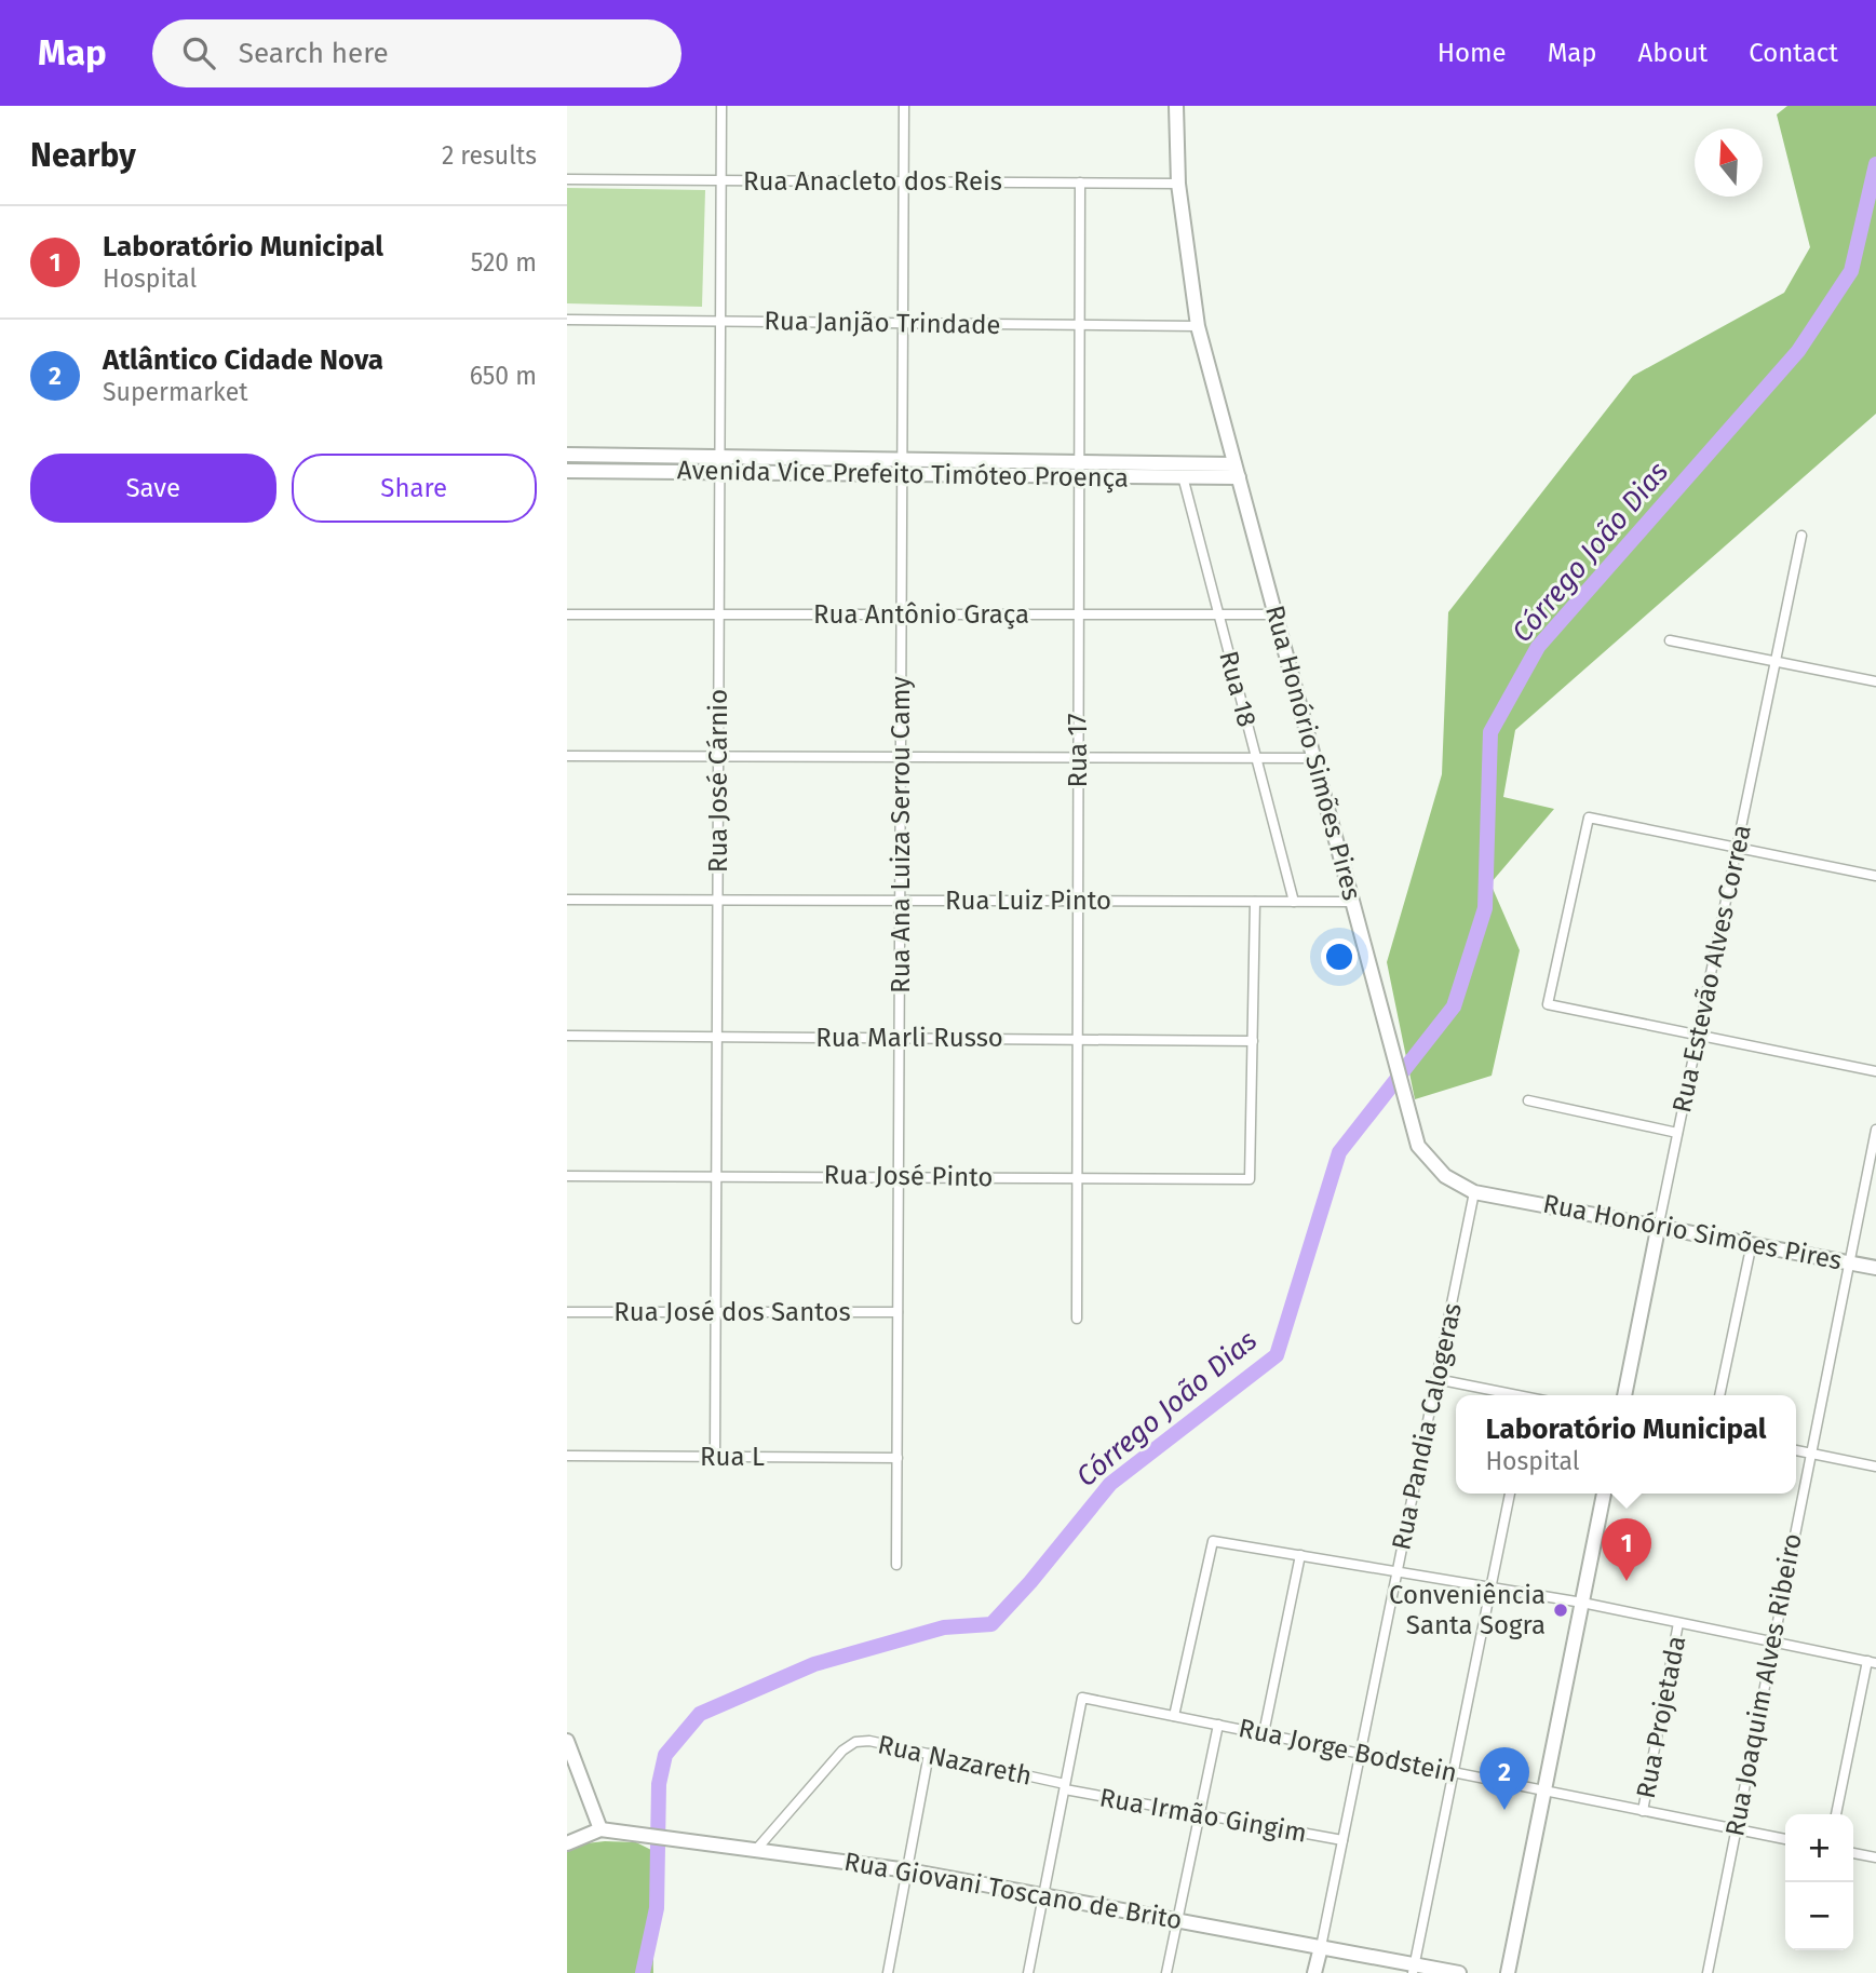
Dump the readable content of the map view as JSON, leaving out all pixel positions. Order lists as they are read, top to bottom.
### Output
{
  "streets": {
    "main road": [
      "Avenida Vice Prefeito Timóteo Proença",
      "Rua Honório Simões Pires",
      "Rua Estevão Alves Correa",
      "Rua Pandia Calogeras",
      "Rua Giovani Toscano de Brito"
    ],
    "street": [
      "Rua Anacleto dos Reis",
      "Rua Janjão Trindade",
      "Rua Antônio Graça",
      "Rua 18",
      "Rua 17",
      "Rua José Cárnio",
      "Rua Ana Luiza Serrou Camy",
      "Rua Luiz Pinto",
      "Rua Marli Russo",
      "Rua José Pinto",
      "Rua José dos Santos",
      "Rua L",
      "Rua Joaquim Alves Ribeiro",
      "Rua Projetada",
      "Rua Jorge Bodstein",
      "Rua Nazareth",
      "Rua Irmão Gingim"
    ]
  },
  "crossings": [
    ["Rua Anacleto dos Reis", "Rua 17"],
    ["Rua Anacleto dos Reis", "Rua Honório Simões Pires"],
    ["Rua Anacleto dos Reis", "Rua José Cárnio"],
    ["Rua Anacleto dos Reis", "Rua Ana Luiza Serrou Camy"],
    ["Rua Janjão Trindade", "Rua 17"],
    ["Rua Janjão Trindade", "Rua Honório Simões Pires"],
    ["Rua Janjão Trindade", "Rua José Cárnio"],
    ["Rua Janjão Trindade", "Rua Ana Luiza Serrou Camy"],
    ["Avenida Vice Prefeito Timóteo Proença", "Rua 18"],
    ["Avenida Vice Prefeito Timóteo Proença", "Rua 17"],
    ["Avenida Vice Prefeito Timóteo Proença", "Rua Honório Simões Pires"],
    ["Avenida Vice Prefeito Timóteo Proença", "Rua José Cárnio"],
    ["Avenida Vice Prefeito Timóteo Proença", "Rua Ana Luiza Serrou Camy"],
    ["Rua Antônio Graça", "Rua 18"],
    ["Rua Antônio Graça", "Rua 17"],
    ["Rua Antônio Graça", "Rua Honório Simões Pires"],
    ["Rua Antônio Graça", "Rua José Cárnio"],
    ["Rua Antônio Graça", "Rua Ana Luiza Serrou Camy"],
    ["Rua 18", "Rua Luiz Pinto"],
    ["Rua 17", "Rua Luiz Pinto"],
    ["Rua 17", "Rua Marli Russo"],
    ["Rua 17", "Rua José Pinto"],
    ["Rua Honório Simões Pires", "Rua Luiz Pinto"],
    ["Rua Honório Simões Pires", "Rua Estevão Alves Correa"],
    ["Rua Honório Simões Pires", "Rua Pandia Calogeras"],
    ["Rua Honório Simões Pires", "Rua Joaquim Alves Ribeiro"],
    ["Rua José Cárnio", "Rua Luiz Pinto"],
    ["Rua José Cárnio", "Rua Marli Russo"],
    ["Rua José Cárnio", "Rua José Pinto"],
    ["Rua José Cárnio", "Rua José dos Santos"],
    ["Rua José Cárnio", "Rua L"],
    ["Rua Ana Luiza Serrou Camy", "Rua Luiz Pinto"],
    ["Rua Ana Luiza Serrou Camy", "Rua Marli Russo"],
    ["Rua Ana Luiza Serrou Camy", "Rua José Pinto"],
    ["Rua Ana Luiza Serrou Camy", "Rua José dos Santos"],
    ["Rua Ana Luiza Serrou Camy", "Rua L"],
    ["Rua Marli Russo", "Rua José Pinto"],
    ["Rua Pandia Calogeras", "Rua Jorge Bodstein"],
    ["Rua Pandia Calogeras", "Rua Irmão Gingim"],
    ["Rua Pandia Calogeras", "Rua Giovani Toscano de Brito"],
    ["Rua Joaquim Alves Ribeiro", "Rua Jorge Bodstein"],
    ["Rua Projetada", "Rua Jorge Bodstein"],
    ["Rua Jorge Bodstein", "Rua Nazareth"],
    ["Rua Jorge Bodstein", "Rua Irmão Gingim"],
    ["Rua Nazareth", "Rua Irmão Gingim"],
    ["Rua Nazareth", "Rua Giovani Toscano de Brito"]
  ],
  "water": ["Córrego João Dias"],
  "places": ["Conveniência Santa Sogra"],
  "north": "top",
  "page": {
    "header": "Map",
    "search": "Search here",
    "nav": [
      "Home",
      "Map",
      "About",
      "Contact"
    ],
    "heading": ["Nearby", "2 results"],
    "list": [
      {
        "mark": "1",
        "name": "Laboratório Municipal",
        "note": "Hospital",
        "value": "520 m"
      },
      {
        "mark": "2",
        "name": "Atlântico Cidade Nova",
        "note": "Supermarket",
        "value": "650 m"
      }
    ],
    "buttons": ["Save", "Share"],
    "popup": ["Laboratório Municipal", "Hospital"],
    "pins": ["1", "2"],
    "map_buttons": ["+", "−"]
  }
}
